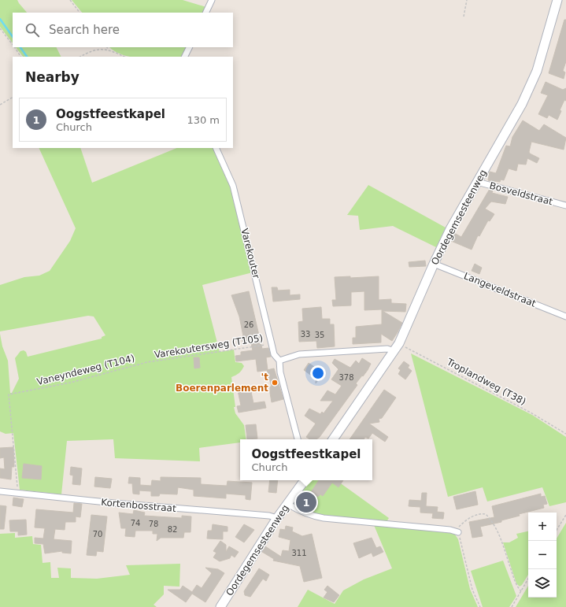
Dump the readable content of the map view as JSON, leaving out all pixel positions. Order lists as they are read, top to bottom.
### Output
{
  "streets": {
    "street": [
      "Bosveldstraat",
      "Oordegemsesteenweg",
      "Varekouter",
      "Langeveldstraat",
      "Kortenbosstraat"
    ],
    "path": ["Varekoutersweg (T105)", "Vaneyndeweg (T104)", "Troplandweg (T38)"]
  },
  "crossings": [
    ["Bosveldstraat", "Oordegemsesteenweg"],
    ["Oordegemsesteenweg", "Langeveldstraat"],
    ["Oordegemsesteenweg", "Troplandweg (T38)"],
    ["Oordegemsesteenweg", "Kortenbosstraat"],
    ["Varekouter", "Varekoutersweg (T105)"],
    ["Varekoutersweg (T105)", "Vaneyndeweg (T104)"],
    ["Vaneyndeweg (T104)", "Kortenbosstraat"]
  ],
  "places": ["'t Boerenparlement"],
  "house_numbers": [
    "26",
    "33",
    "35",
    "378",
    "74",
    "78",
    "82",
    "70",
    "311"
  ],
  "page": {
    "search": "Search here",
    "heading": "Nearby",
    "list": [
      {
        "mark": "1",
        "name": "Oogstfeestkapel",
        "note": "Church",
        "value": "130 m"
      }
    ],
    "popup": ["Oogstfeestkapel", "Church"],
    "pins": "1",
    "map_buttons": ["+", "−"]
  }
}
